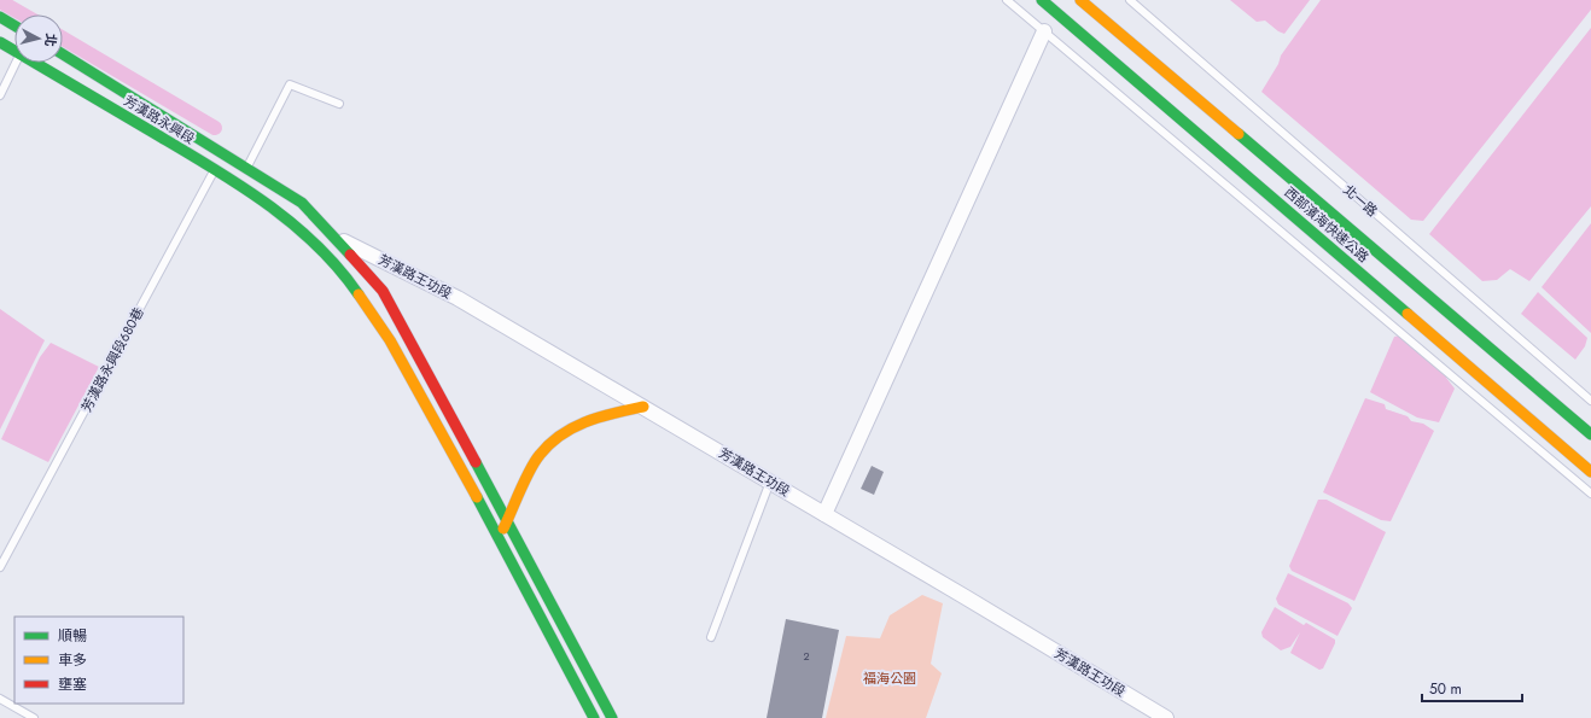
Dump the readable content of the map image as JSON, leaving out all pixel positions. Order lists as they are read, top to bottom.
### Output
{
  "streets": {
    "main road": ["芳漢路永興段", "西部濱海快速公路", "芳漢路王功段"],
    "lane": ["北一路", "芳漢路永興段680巷"]
  },
  "crossings": [
    ["芳漢路永興段", "芳漢路王功段"],
    ["芳漢路永興段", "芳漢路永興段680巷"]
  ],
  "parks": ["福海公園"],
  "house_numbers": ["2"],
  "legend": ["順暢", "車多", "壅塞"],
  "scale_bar": "50 m",
  "north": "right"
}
